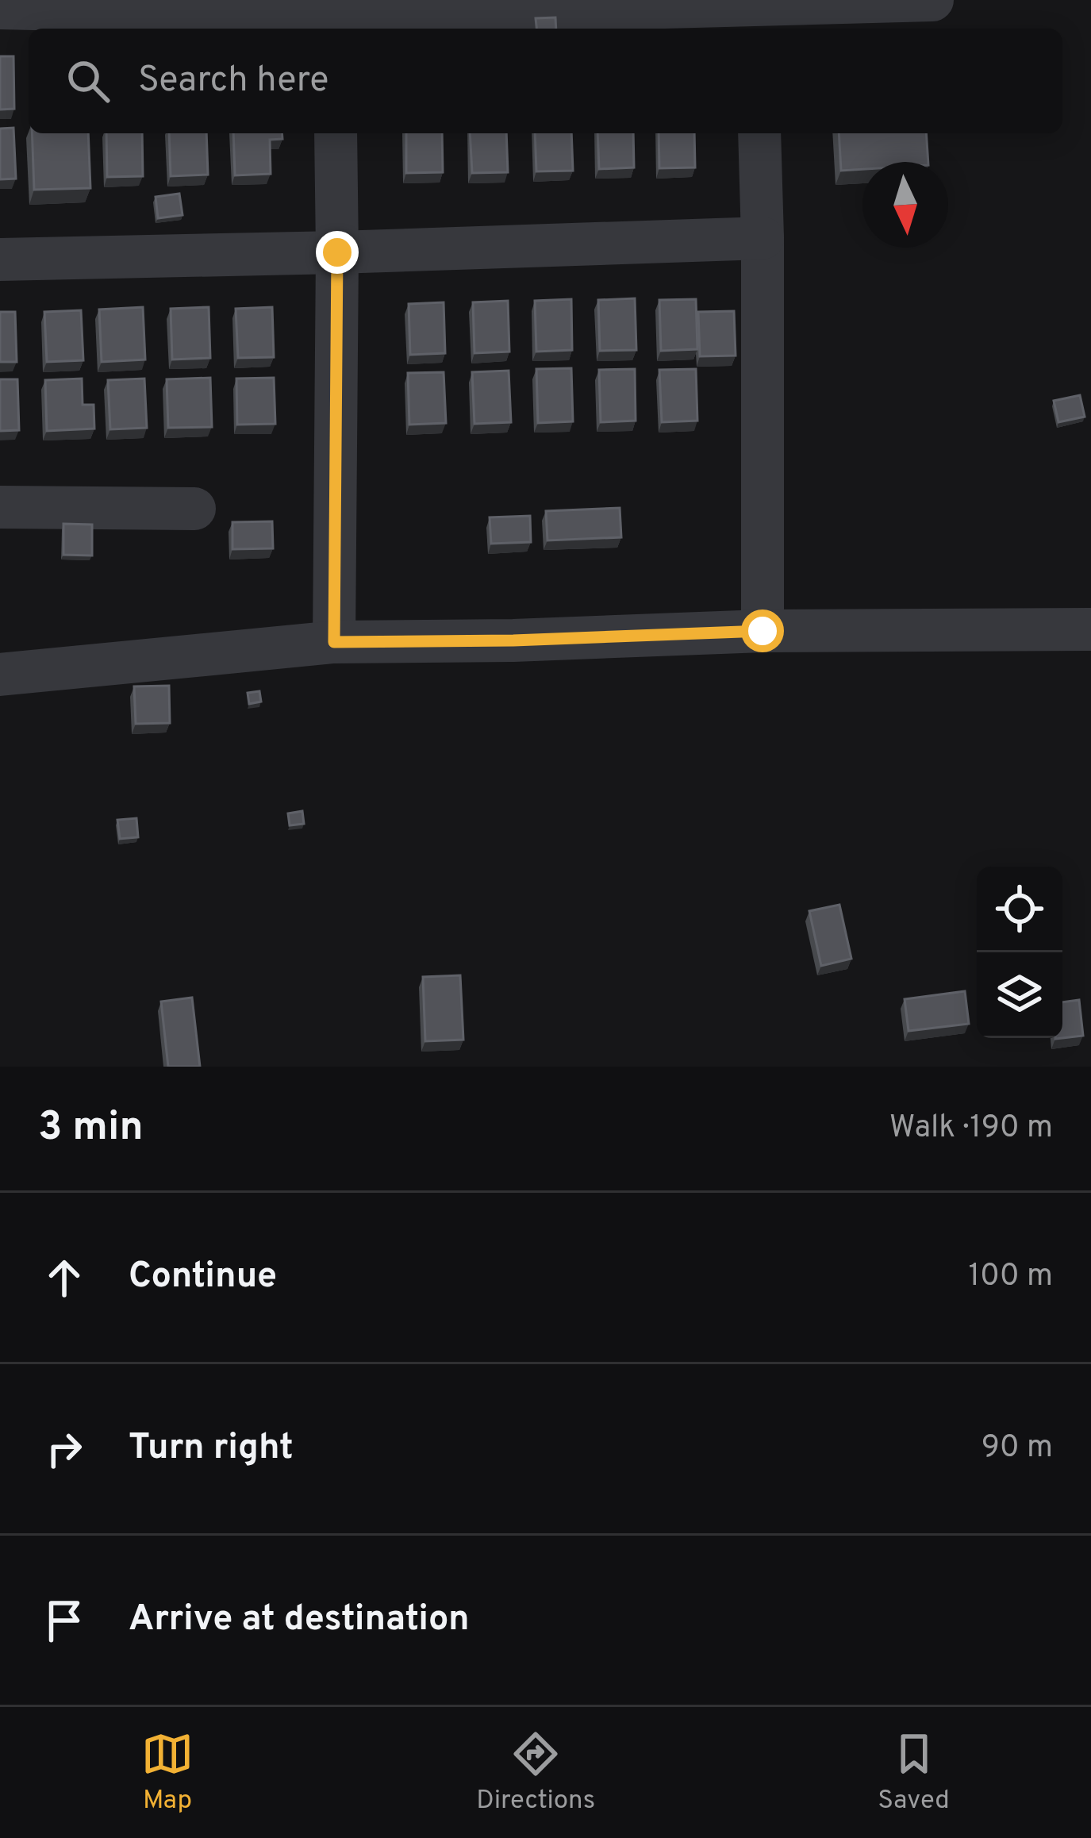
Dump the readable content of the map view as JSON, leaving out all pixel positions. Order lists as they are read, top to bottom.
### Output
{
  "north": "bottom",
  "page": {
    "search": "Search here",
    "heading": ["3 min", "Walk · 190 m"],
    "list": [
      ["Continue", "100 m"],
      ["Turn right", "90 m"],
      "Arrive at destination"
    ],
    "nav": ["Map", "Directions", "Saved"]
  }
}
